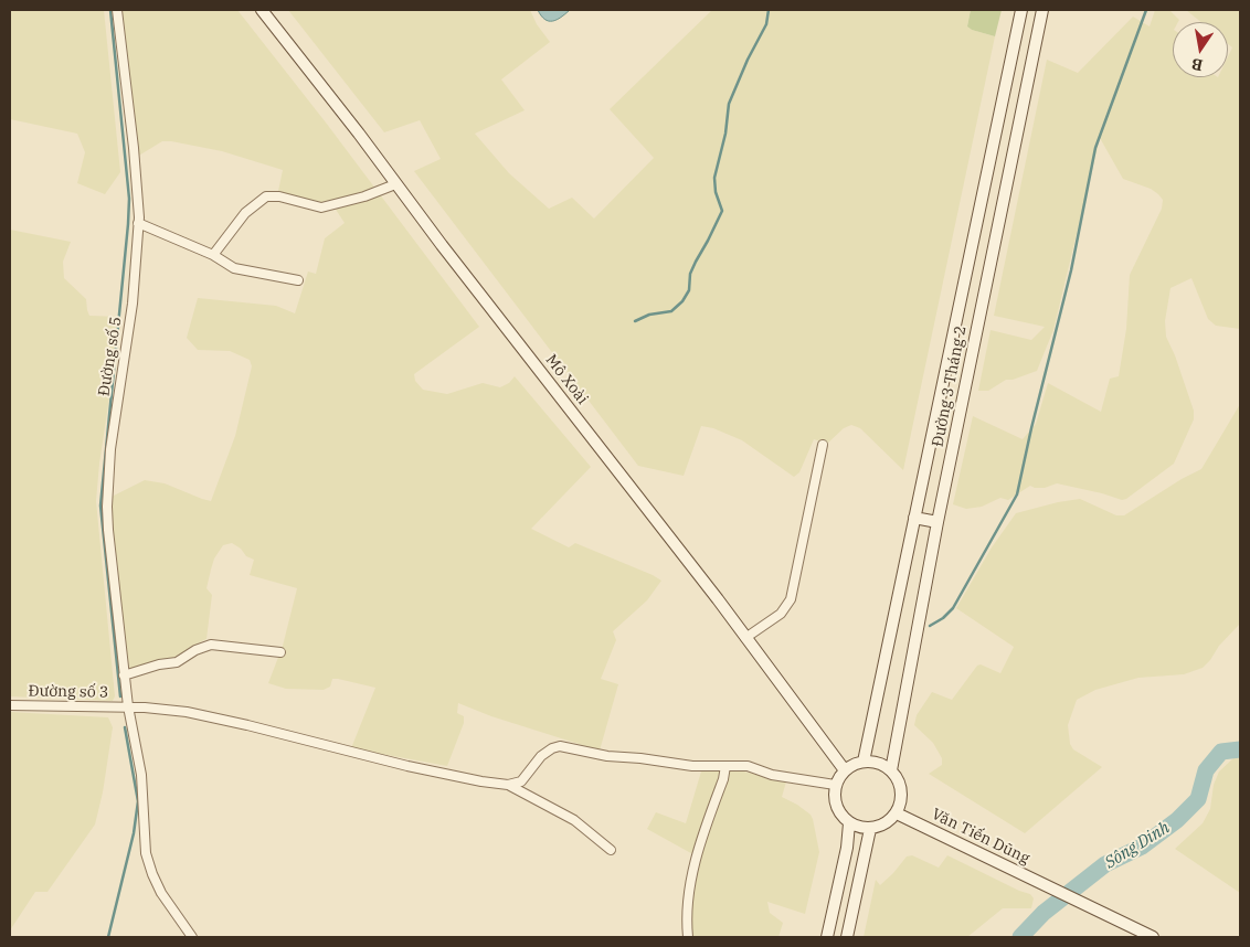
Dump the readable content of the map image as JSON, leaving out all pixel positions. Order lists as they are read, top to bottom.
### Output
{
  "streets": {
    "main road": ["Mô Xoài", "Đường 3 Tháng 2", "Văn Tiến Dũng"],
    "street": ["Đường số 5", "Đường số 3"]
  },
  "crossings": [
    ["Đường số 5", "Đường số 3"],
    ["Mô Xoài", "Đường 3 Tháng 2"],
    ["Mô Xoài", "Văn Tiến Dũng"],
    ["Đường 3 Tháng 2", "Văn Tiến Dũng"]
  ],
  "water": ["Sông Dinh"],
  "north": "bottom"
}
